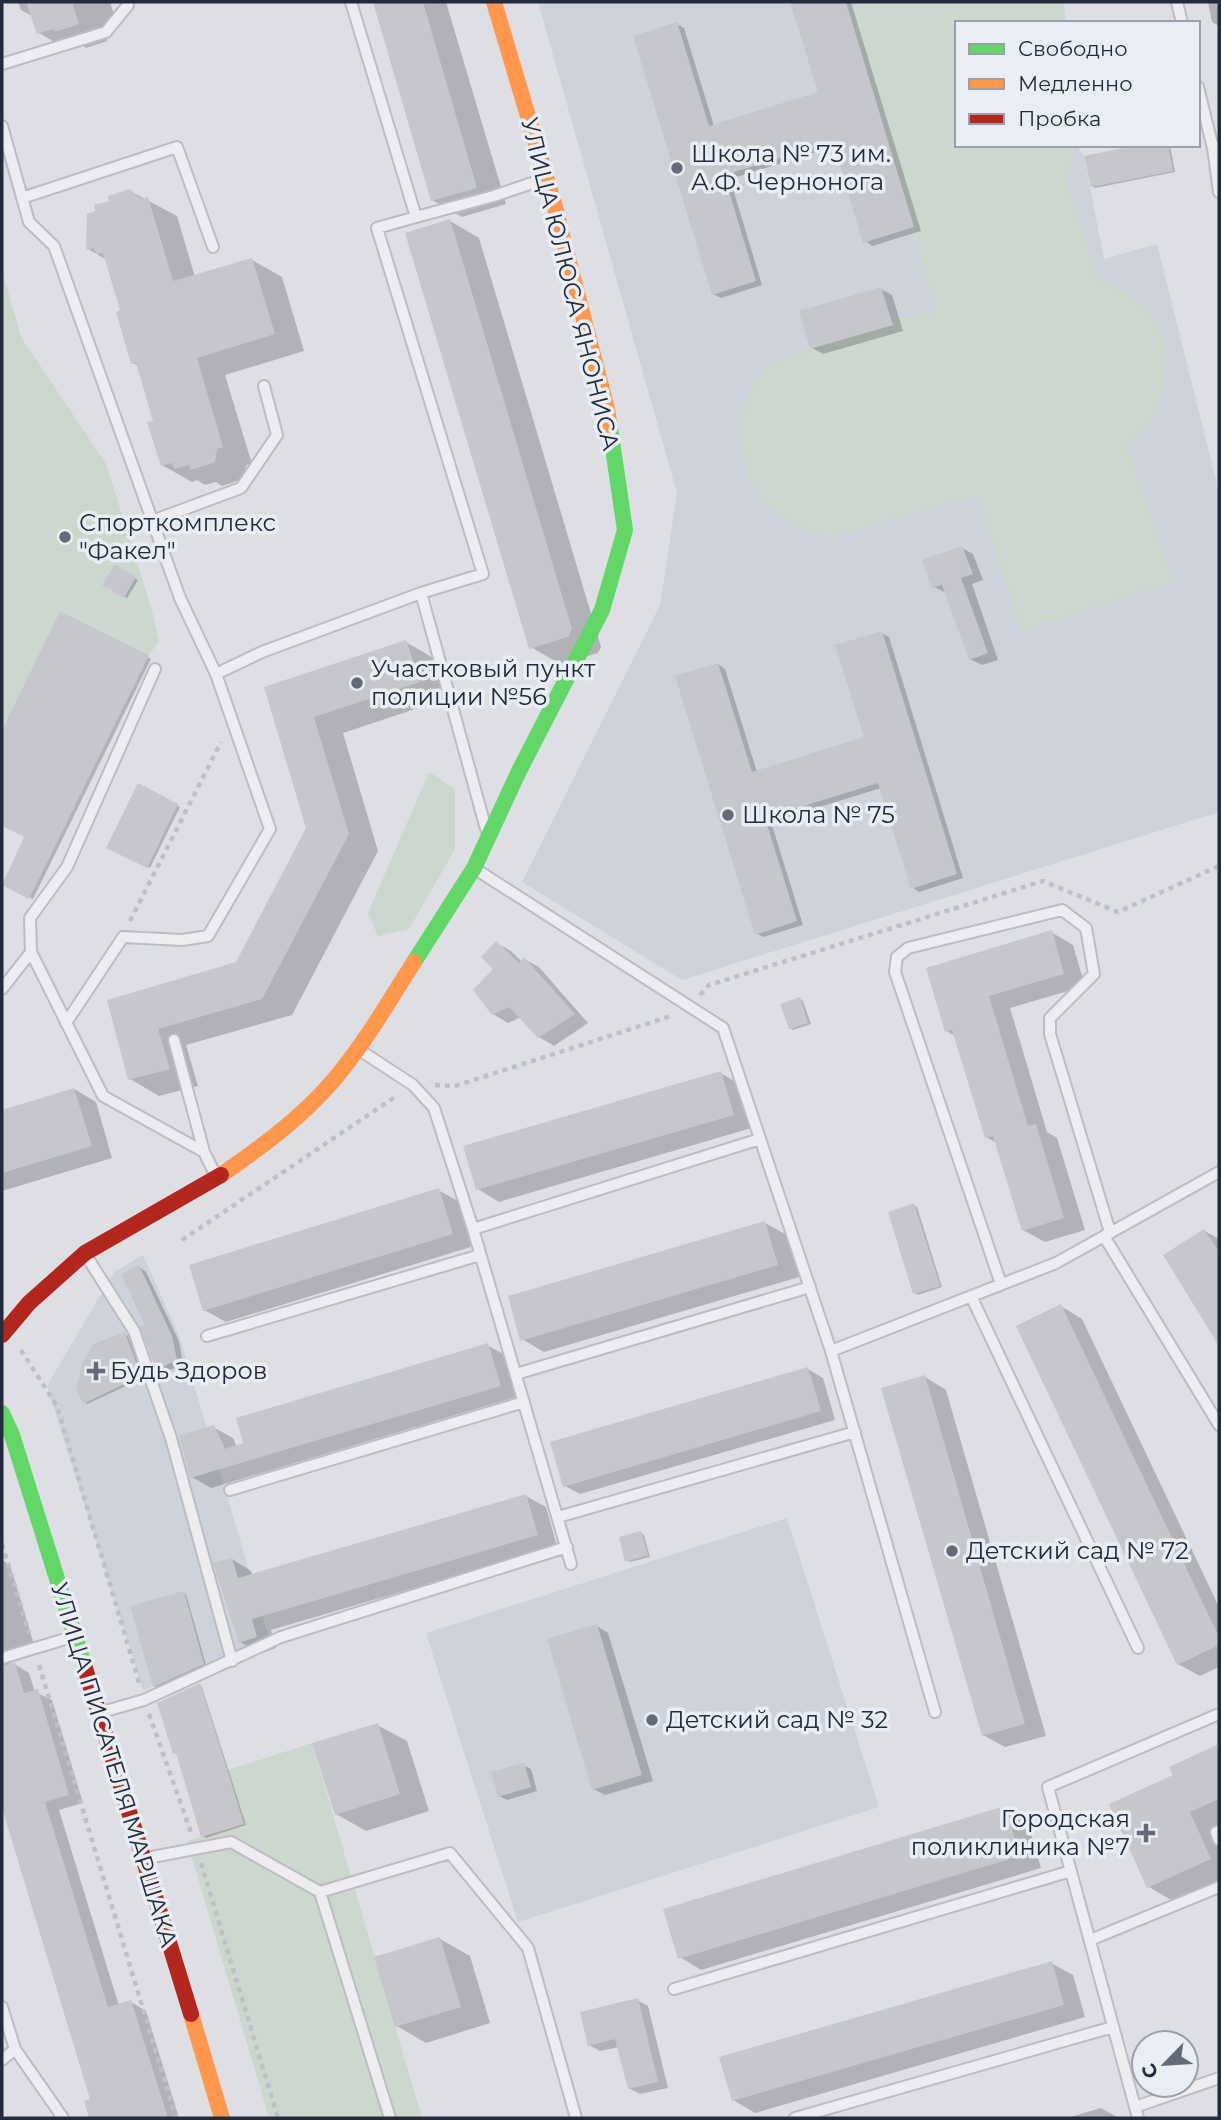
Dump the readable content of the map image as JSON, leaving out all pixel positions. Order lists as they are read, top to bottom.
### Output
{
  "streets": {
    "street": ["УЛИЦА ЮЛЮСА ЯНОНИСА", "УЛИЦА ПИСАТЕЛЯ МАРШАКА"]
  },
  "places": {
    "other": [
      "Школа № 73 им. А.Ф. Чернонога",
      "Спорткомплекс \"Факел\"",
      "Участковый пункт полиции №56",
      "Школа № 75",
      "Детский сад № 72",
      "Детский сад № 32"
    ],
    "health": ["Будь Здоров", "Городская поликлиника №7"]
  },
  "legend": ["Свободно", "Медленно", "Пробка"],
  "north": "bottom left"
}
